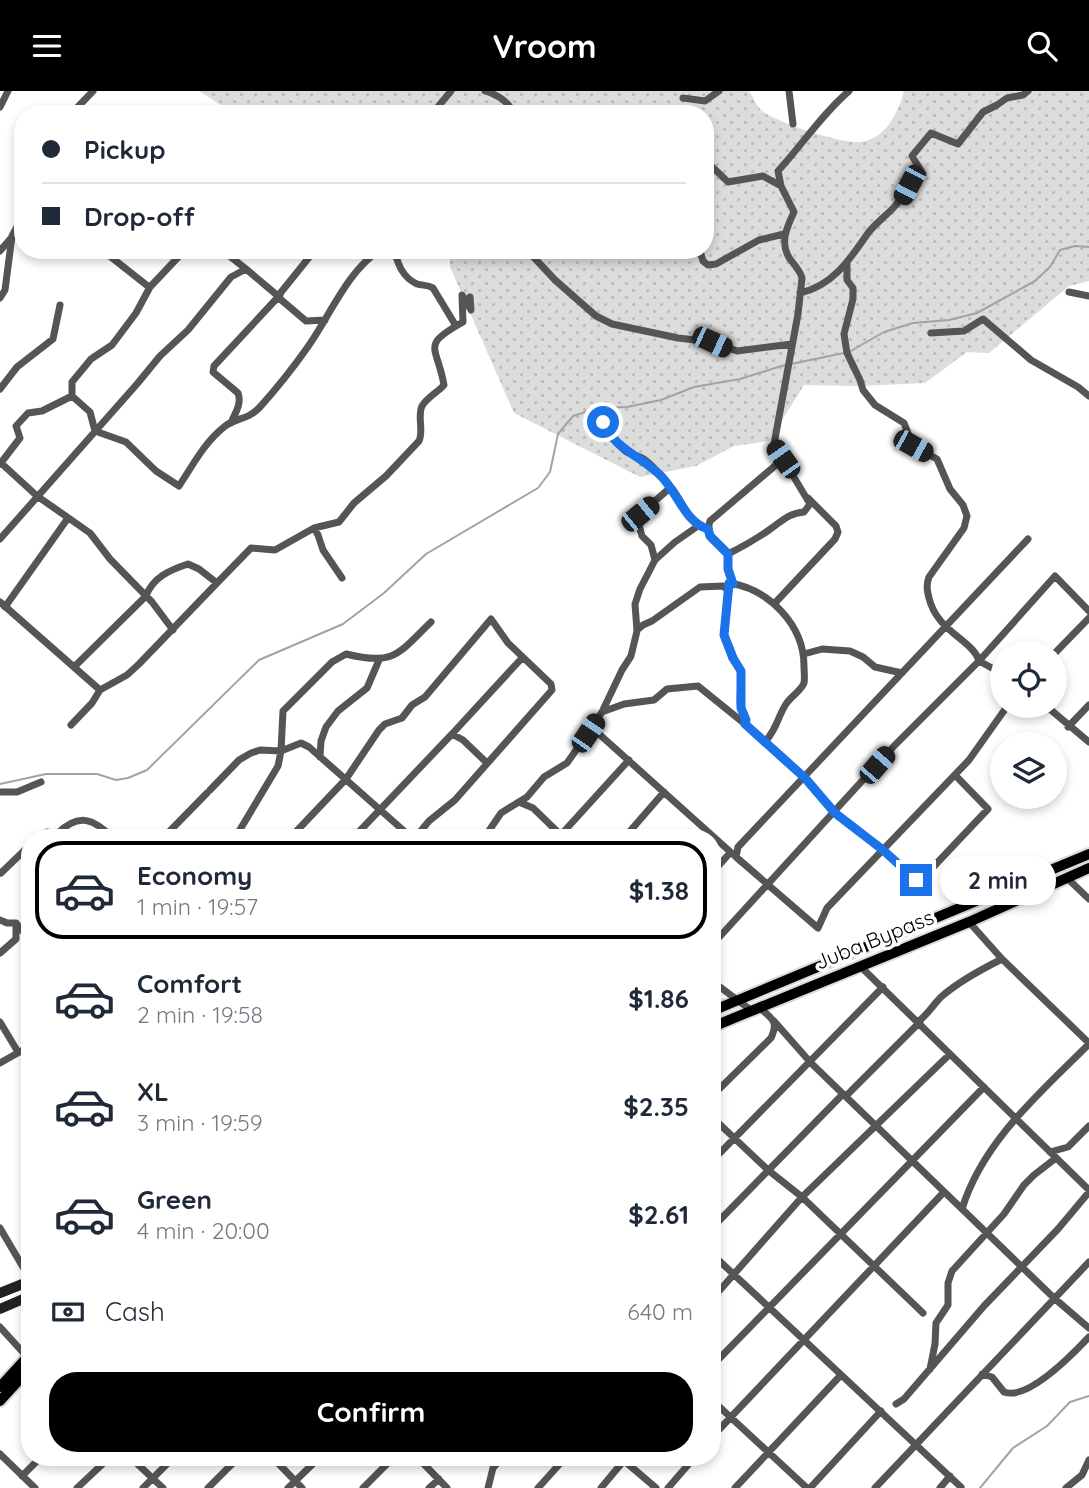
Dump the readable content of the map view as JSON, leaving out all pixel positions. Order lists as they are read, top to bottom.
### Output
{
  "streets": {
    "main road": ["Juba Bypass"]
  },
  "page": {
    "header": "Vroom",
    "banner": ["Pickup", "Drop-off"],
    "list": [
      {
        "name": "Economy",
        "note": "1 min · 19:57",
        "value": "$1.38"
      },
      {
        "name": "Comfort",
        "note": "2 min · 19:58",
        "value": "$1.86"
      },
      {
        "name": "XL",
        "note": "3 min · 19:59",
        "value": "$2.35"
      },
      {
        "name": "Green",
        "note": "4 min · 20:00",
        "value": "$2.61"
      }
    ],
    "bubble": "2 min",
    "pay": ["Cash", "640 m"],
    "buttons": "Confirm"
  }
}
